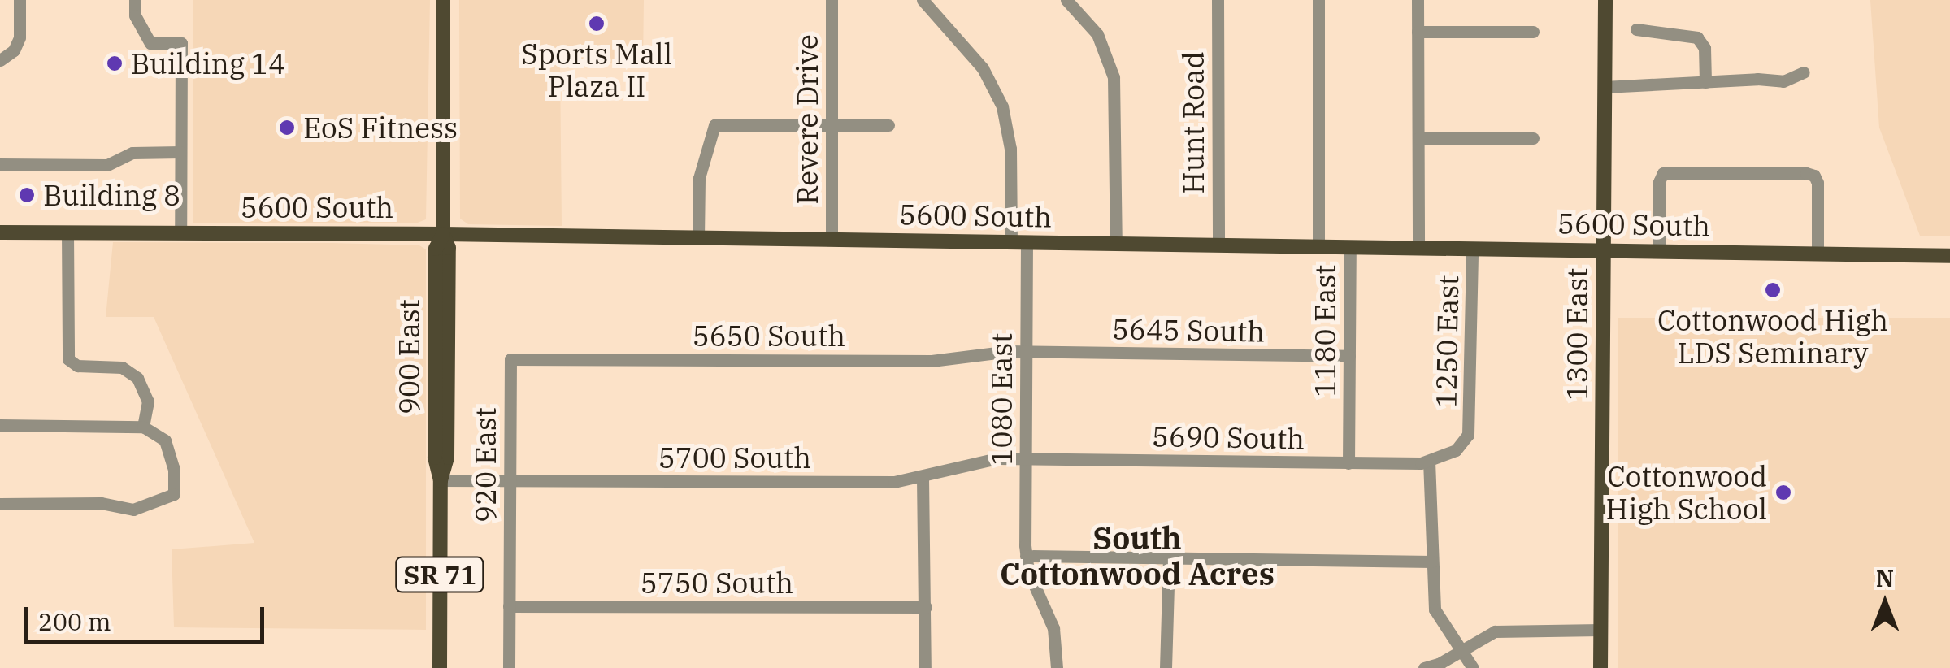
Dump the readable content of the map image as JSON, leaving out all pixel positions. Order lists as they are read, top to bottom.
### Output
{
  "streets": {
    "main road": [
      "5600 South",
      "1300 East",
      "900 East",
      "SR 71"
    ],
    "street": [
      "Revere Drive",
      "Hunt Road",
      "5645 South",
      "1180 East",
      "5650 South",
      "1250 East",
      "1080 East",
      "5690 South",
      "5700 South",
      "920 East",
      "5750 South"
    ]
  },
  "crossings": [
    ["Revere Drive", "5600 South"],
    ["Hunt Road", "5600 South"],
    ["5600 South", "1180 East"],
    ["5600 South", "1300 East"],
    ["5600 South", "1250 East"],
    ["5600 South", "900 East"],
    ["5600 South", "1080 East"],
    ["5645 South", "1180 East"],
    ["5645 South", "5650 South"],
    ["5645 South", "1080 East"],
    ["1180 East", "5690 South"],
    ["5650 South", "1080 East"],
    ["5650 South", "920 East"],
    ["1250 East", "5690 South"],
    ["900 East", "5700 South"],
    ["1080 East", "5690 South"],
    ["1080 East", "5700 South"],
    ["5690 South", "5700 South"],
    ["5700 South", "920 East"],
    ["920 East", "5750 South"]
  ],
  "districts": ["South Cottonwood Acres"],
  "places": [
    "Sports Mall Plaza II",
    "Building 14",
    "EoS Fitness",
    "Building 8",
    "Cottonwood High LDS Seminary",
    "Cottonwood High School"
  ],
  "scale_bar": "200 m",
  "north": "top"
}
